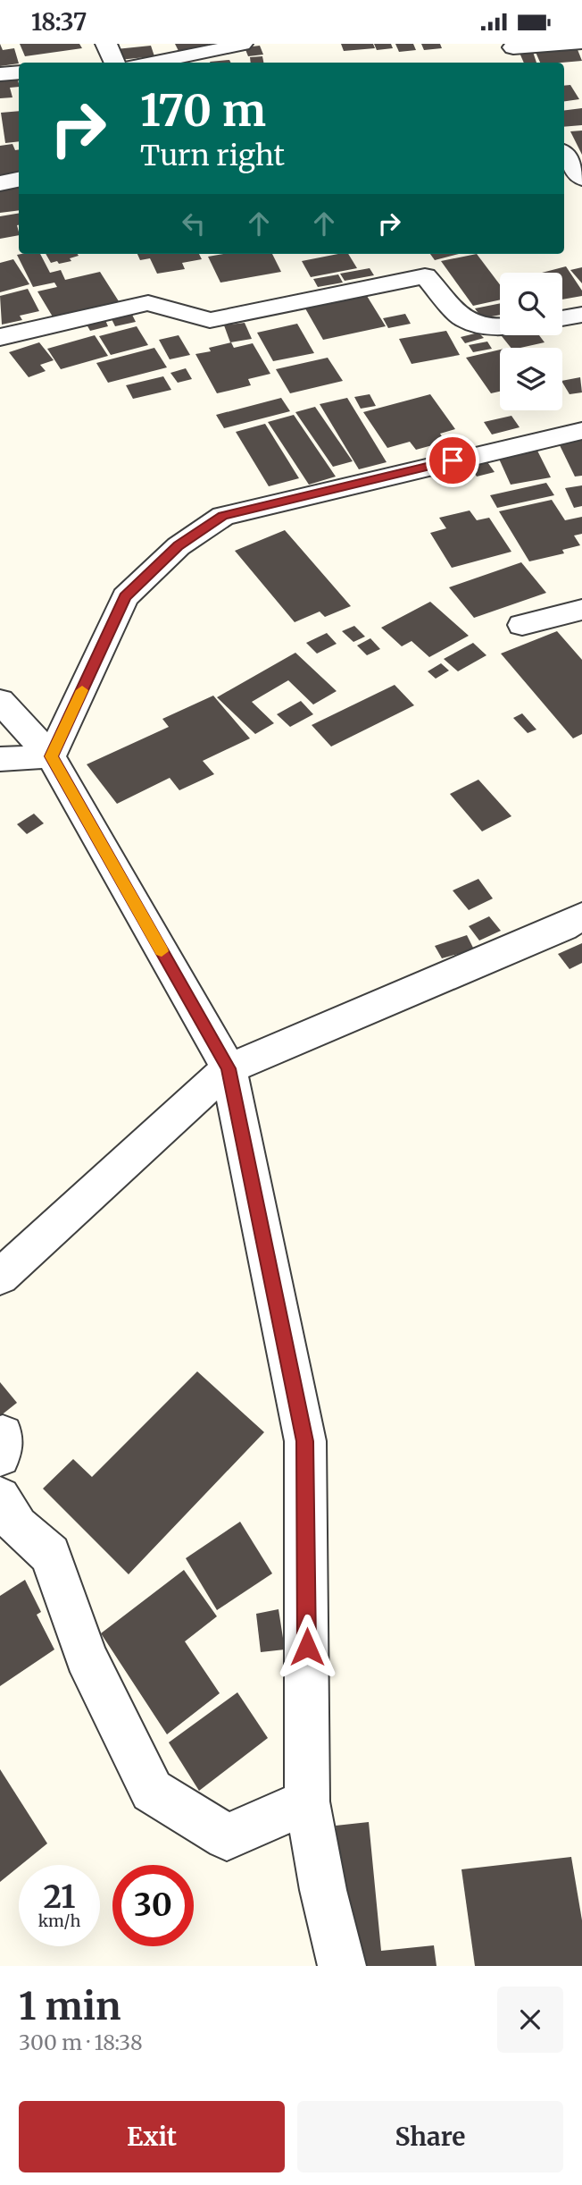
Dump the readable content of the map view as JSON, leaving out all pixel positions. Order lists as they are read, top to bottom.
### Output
{
  "page": {
    "status": "18:37",
    "turn": ["170 m", "Turn right"],
    "speed": "21 km/h",
    "limit": "30",
    "heading": ["1 min", "300 m · 18:38"],
    "buttons": ["Exit", "Share"]
  }
}
